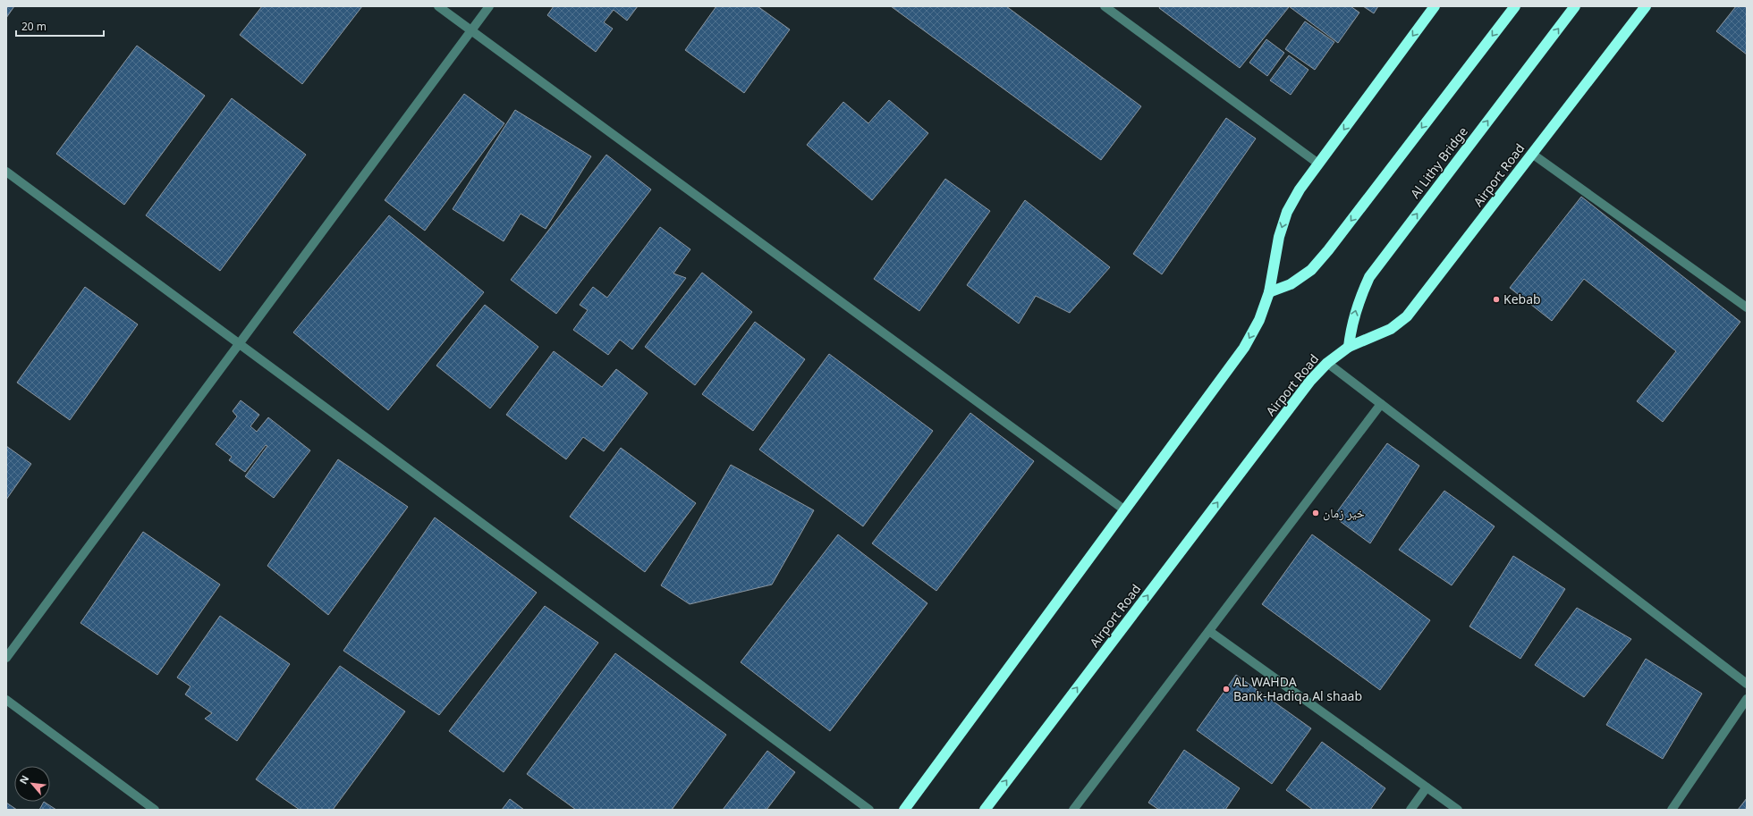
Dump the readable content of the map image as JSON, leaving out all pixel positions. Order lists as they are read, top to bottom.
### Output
{
  "streets": {
    "highway": ["Al Lithy Bridge", "Airport Road"]
  },
  "crossings": [
    ["Al Lithy Bridge", "Airport Road"]
  ],
  "places": ["Kebab", "خير زمان", "AL WAHDA Bank-Hadiqa Al shaab"],
  "scale_bar": "20 m",
  "north": "top left"
}
